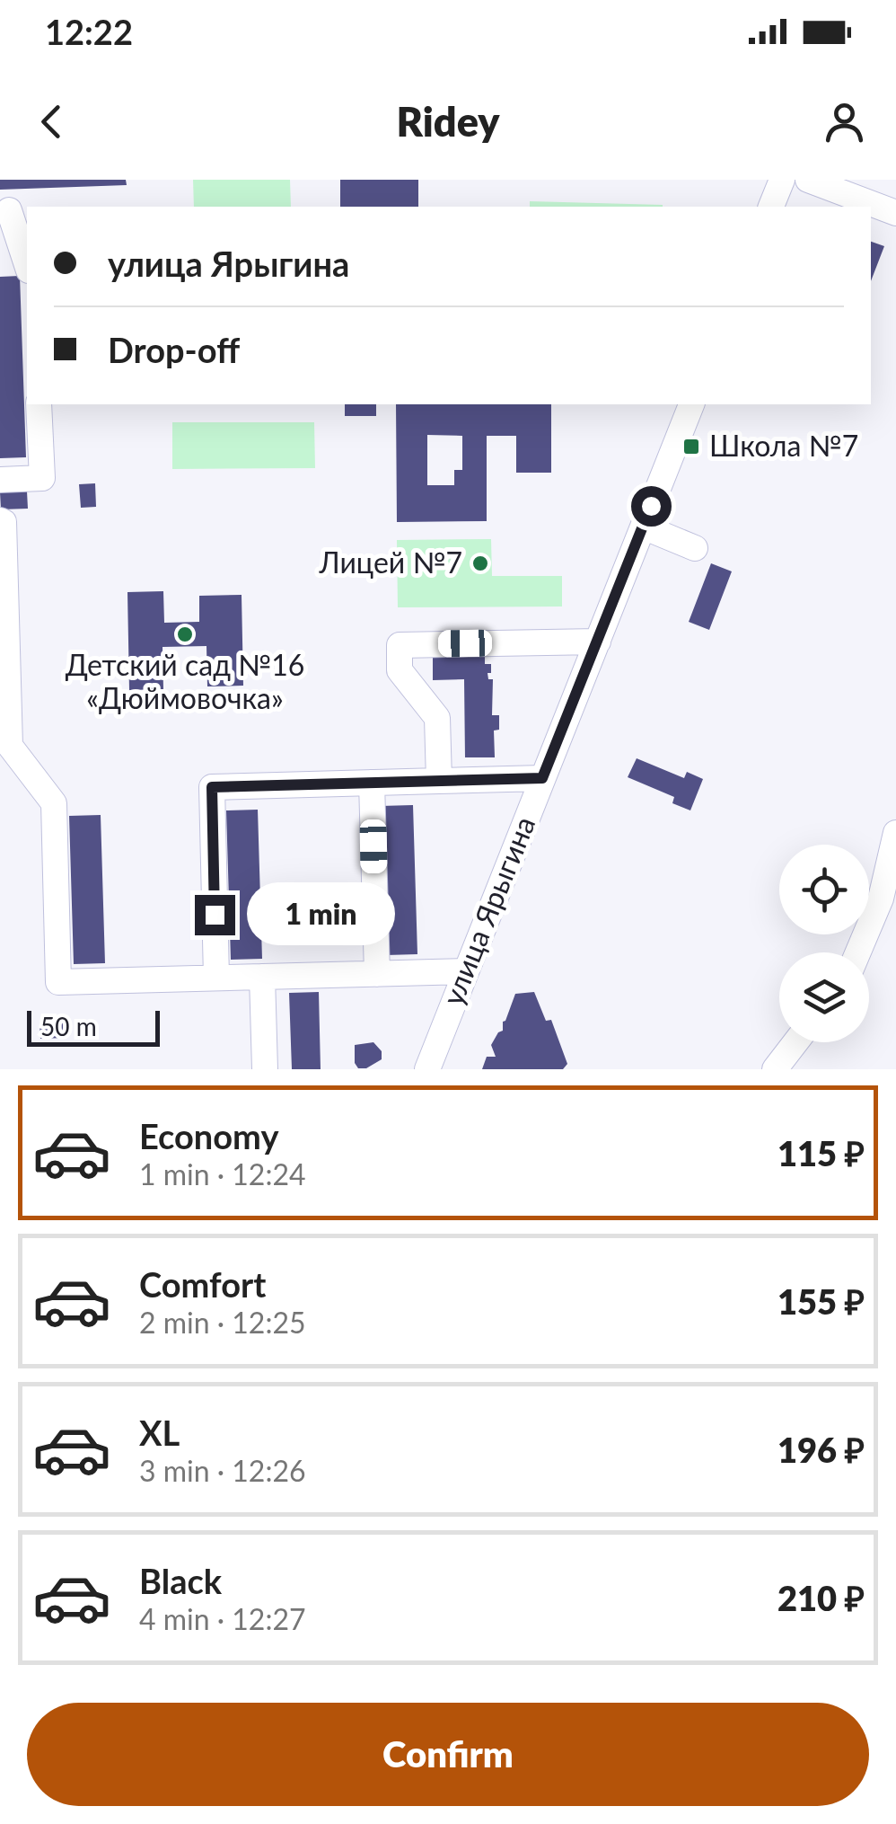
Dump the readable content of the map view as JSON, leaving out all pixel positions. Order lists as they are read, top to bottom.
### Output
{
  "streets": {
    "street": ["улица Ярыгина"]
  },
  "places": {
    "transit": ["Школа №7"],
    "other": ["Лицей №7", "Детский сад №16 «Дюймовочка»"]
  },
  "scale_bar": "50 m",
  "page": {
    "status": "12:22",
    "header": "Ridey",
    "banner": ["улица Ярыгина", "Drop-off"],
    "bubble": "1 min",
    "scale": "50 m",
    "list": [
      {
        "name": "Economy",
        "note": "1 min · 12:24",
        "value": "115 ₽"
      },
      {
        "name": "Comfort",
        "note": "2 min · 12:25",
        "value": "155 ₽"
      },
      {
        "name": "XL",
        "note": "3 min · 12:26",
        "value": "196 ₽"
      },
      {
        "name": "Black",
        "note": "4 min · 12:27",
        "value": "210 ₽"
      }
    ],
    "buttons": "Confirm"
  }
}
